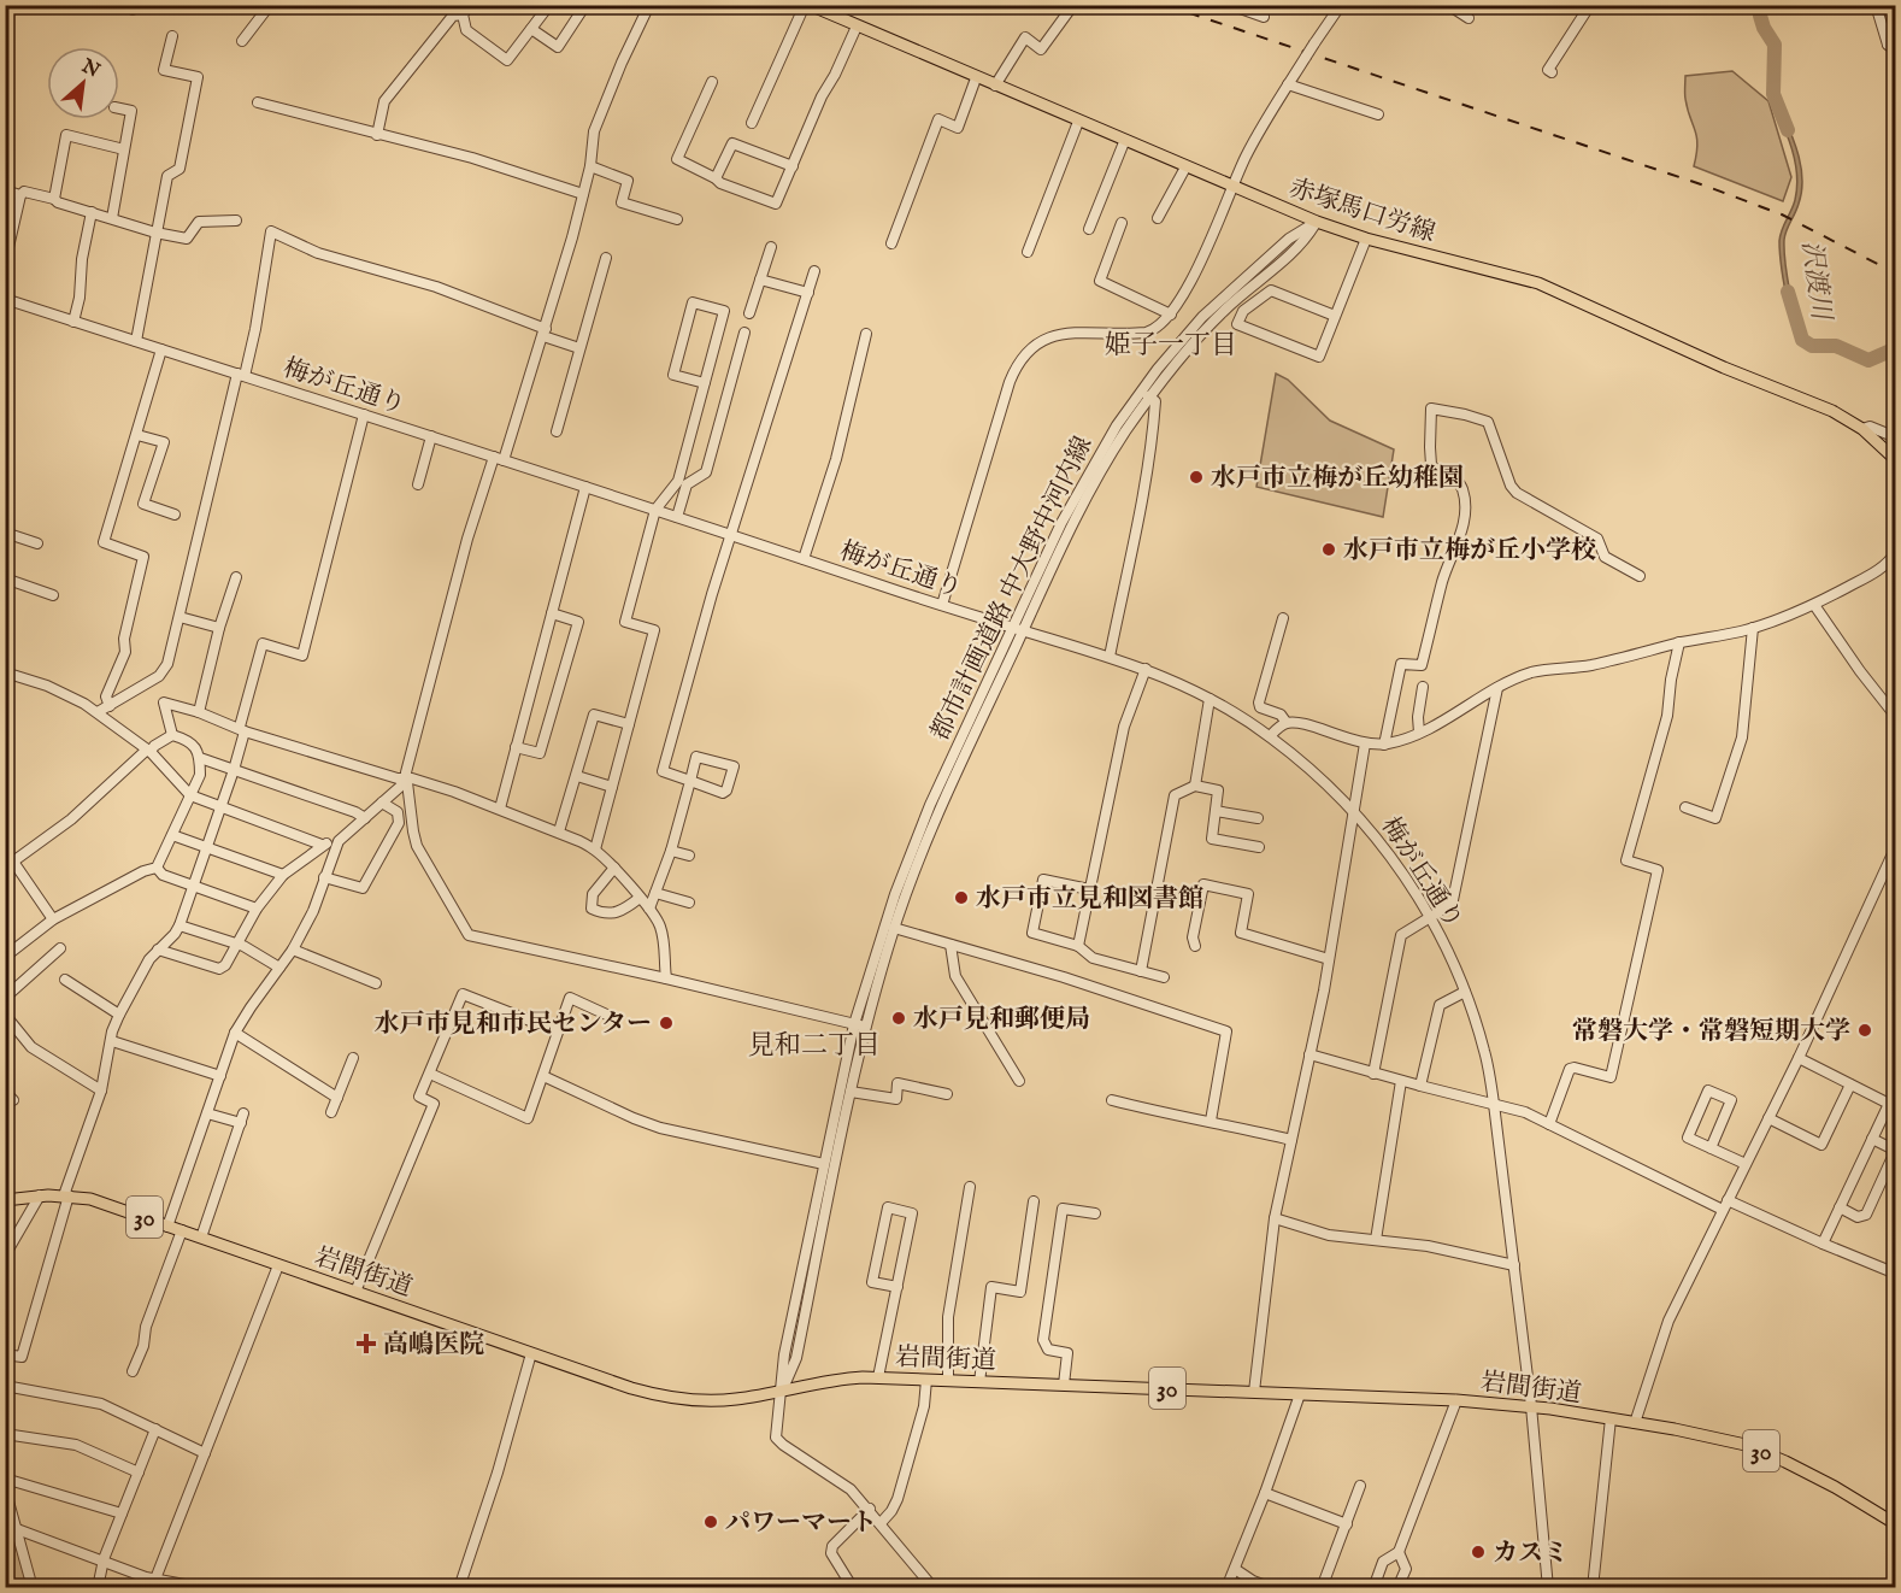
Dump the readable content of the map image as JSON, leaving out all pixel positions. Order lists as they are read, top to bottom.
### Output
{
  "streets": {
    "main road": ["赤塚馬口労線", "30", "岩間街道"],
    "street": ["梅が丘通り", "都市計画道路 中大野中河内線"]
  },
  "crossings": [
    ["赤塚馬口労線", "都市計画道路 中大野中河内線"],
    ["梅が丘通り", "都市計画道路 中大野中河内線"],
    ["梅が丘通り", "岩間街道"],
    ["都市計画道路 中大野中河内線", "岩間街道"]
  ],
  "districts": ["姫子一丁目", "見和二丁目"],
  "water": ["沢渡川"],
  "places": {
    "other": [
      "水戸市立梅が丘幼稚園",
      "水戸市立梅が丘小学校",
      "水戸市立見和図書館",
      "水戸見和郵便局",
      "水戸市見和市民センター",
      "常磐大学・常磐短期大学",
      "パワーマート",
      "カスミ"
    ],
    "health": ["高嶋医院"]
  },
  "north": "top right"
}
